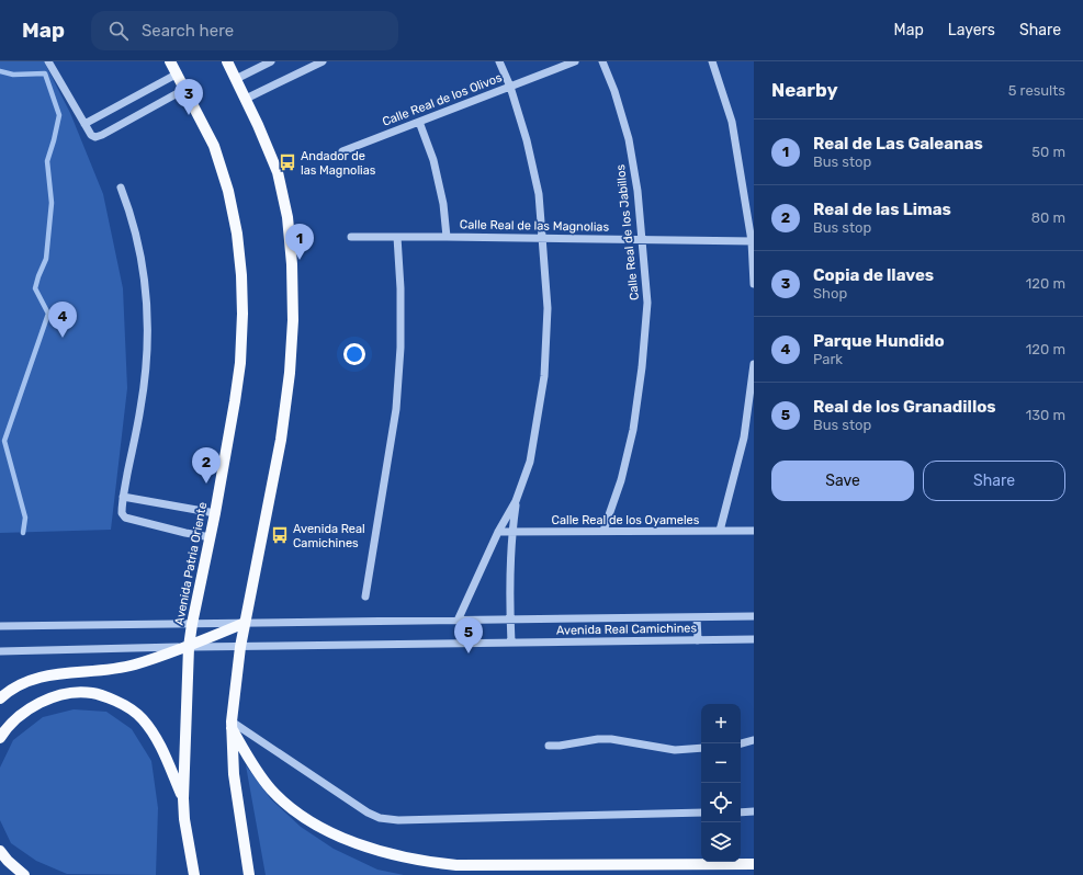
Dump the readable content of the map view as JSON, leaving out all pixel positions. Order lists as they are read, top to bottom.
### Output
{
  "streets": {
    "main road": ["Avenida Patria Oriente"],
    "street": [
      "Calle Real de los Olivos",
      "Calle Real de las Magnolias",
      "Calle Real de los Jabillos",
      "Calle Real de los Oyameles",
      "Avenida Real Camichines"
    ]
  },
  "crossings": [
    ["Calle Real de los Olivos", "Calle Real de las Magnolias"],
    ["Calle Real de las Magnolias", "Calle Real de los Jabillos"],
    ["Calle Real de los Jabillos", "Calle Real de los Oyameles"],
    ["Avenida Patria Oriente", "Avenida Real Camichines"]
  ],
  "places": {
    "bus stop": ["Andador de las Magnolias", "Avenida Real Camichines"]
  },
  "page": {
    "header": "Map",
    "search": "Search here",
    "nav": ["Map", "Layers", "Share"],
    "heading": ["Nearby", "5 results"],
    "pins": [
      "3",
      "1",
      "4",
      "2",
      "5"
    ],
    "list": [
      {
        "mark": "1",
        "name": "Real de Las Galeanas",
        "note": "Bus stop",
        "value": "50 m"
      },
      {
        "mark": "2",
        "name": "Real de las Limas",
        "note": "Bus stop",
        "value": "80 m"
      },
      {
        "mark": "3",
        "name": "Copia de llaves",
        "note": "Shop",
        "value": "120 m"
      },
      {
        "mark": "4",
        "name": "Parque Hundido",
        "note": "Park",
        "value": "120 m"
      },
      {
        "mark": "5",
        "name": "Real de los Granadillos",
        "note": "Bus stop",
        "value": "130 m"
      }
    ],
    "buttons": ["Save", "Share"],
    "map_buttons": ["+", "−"]
  }
}
